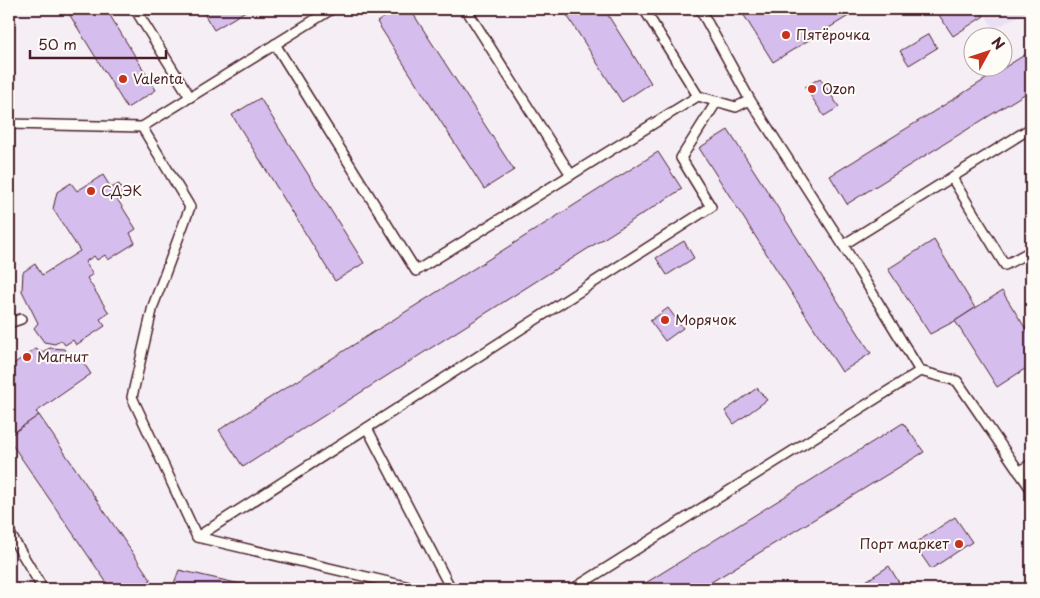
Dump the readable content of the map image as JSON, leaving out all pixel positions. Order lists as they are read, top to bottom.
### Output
{
  "places": [
    "Пятёрочка",
    "Valenta",
    "Ozon",
    "СДЭК",
    "Морячок",
    "Магнит",
    "Порт маркет"
  ],
  "scale_bar": "50 m",
  "north": "top right"
}
